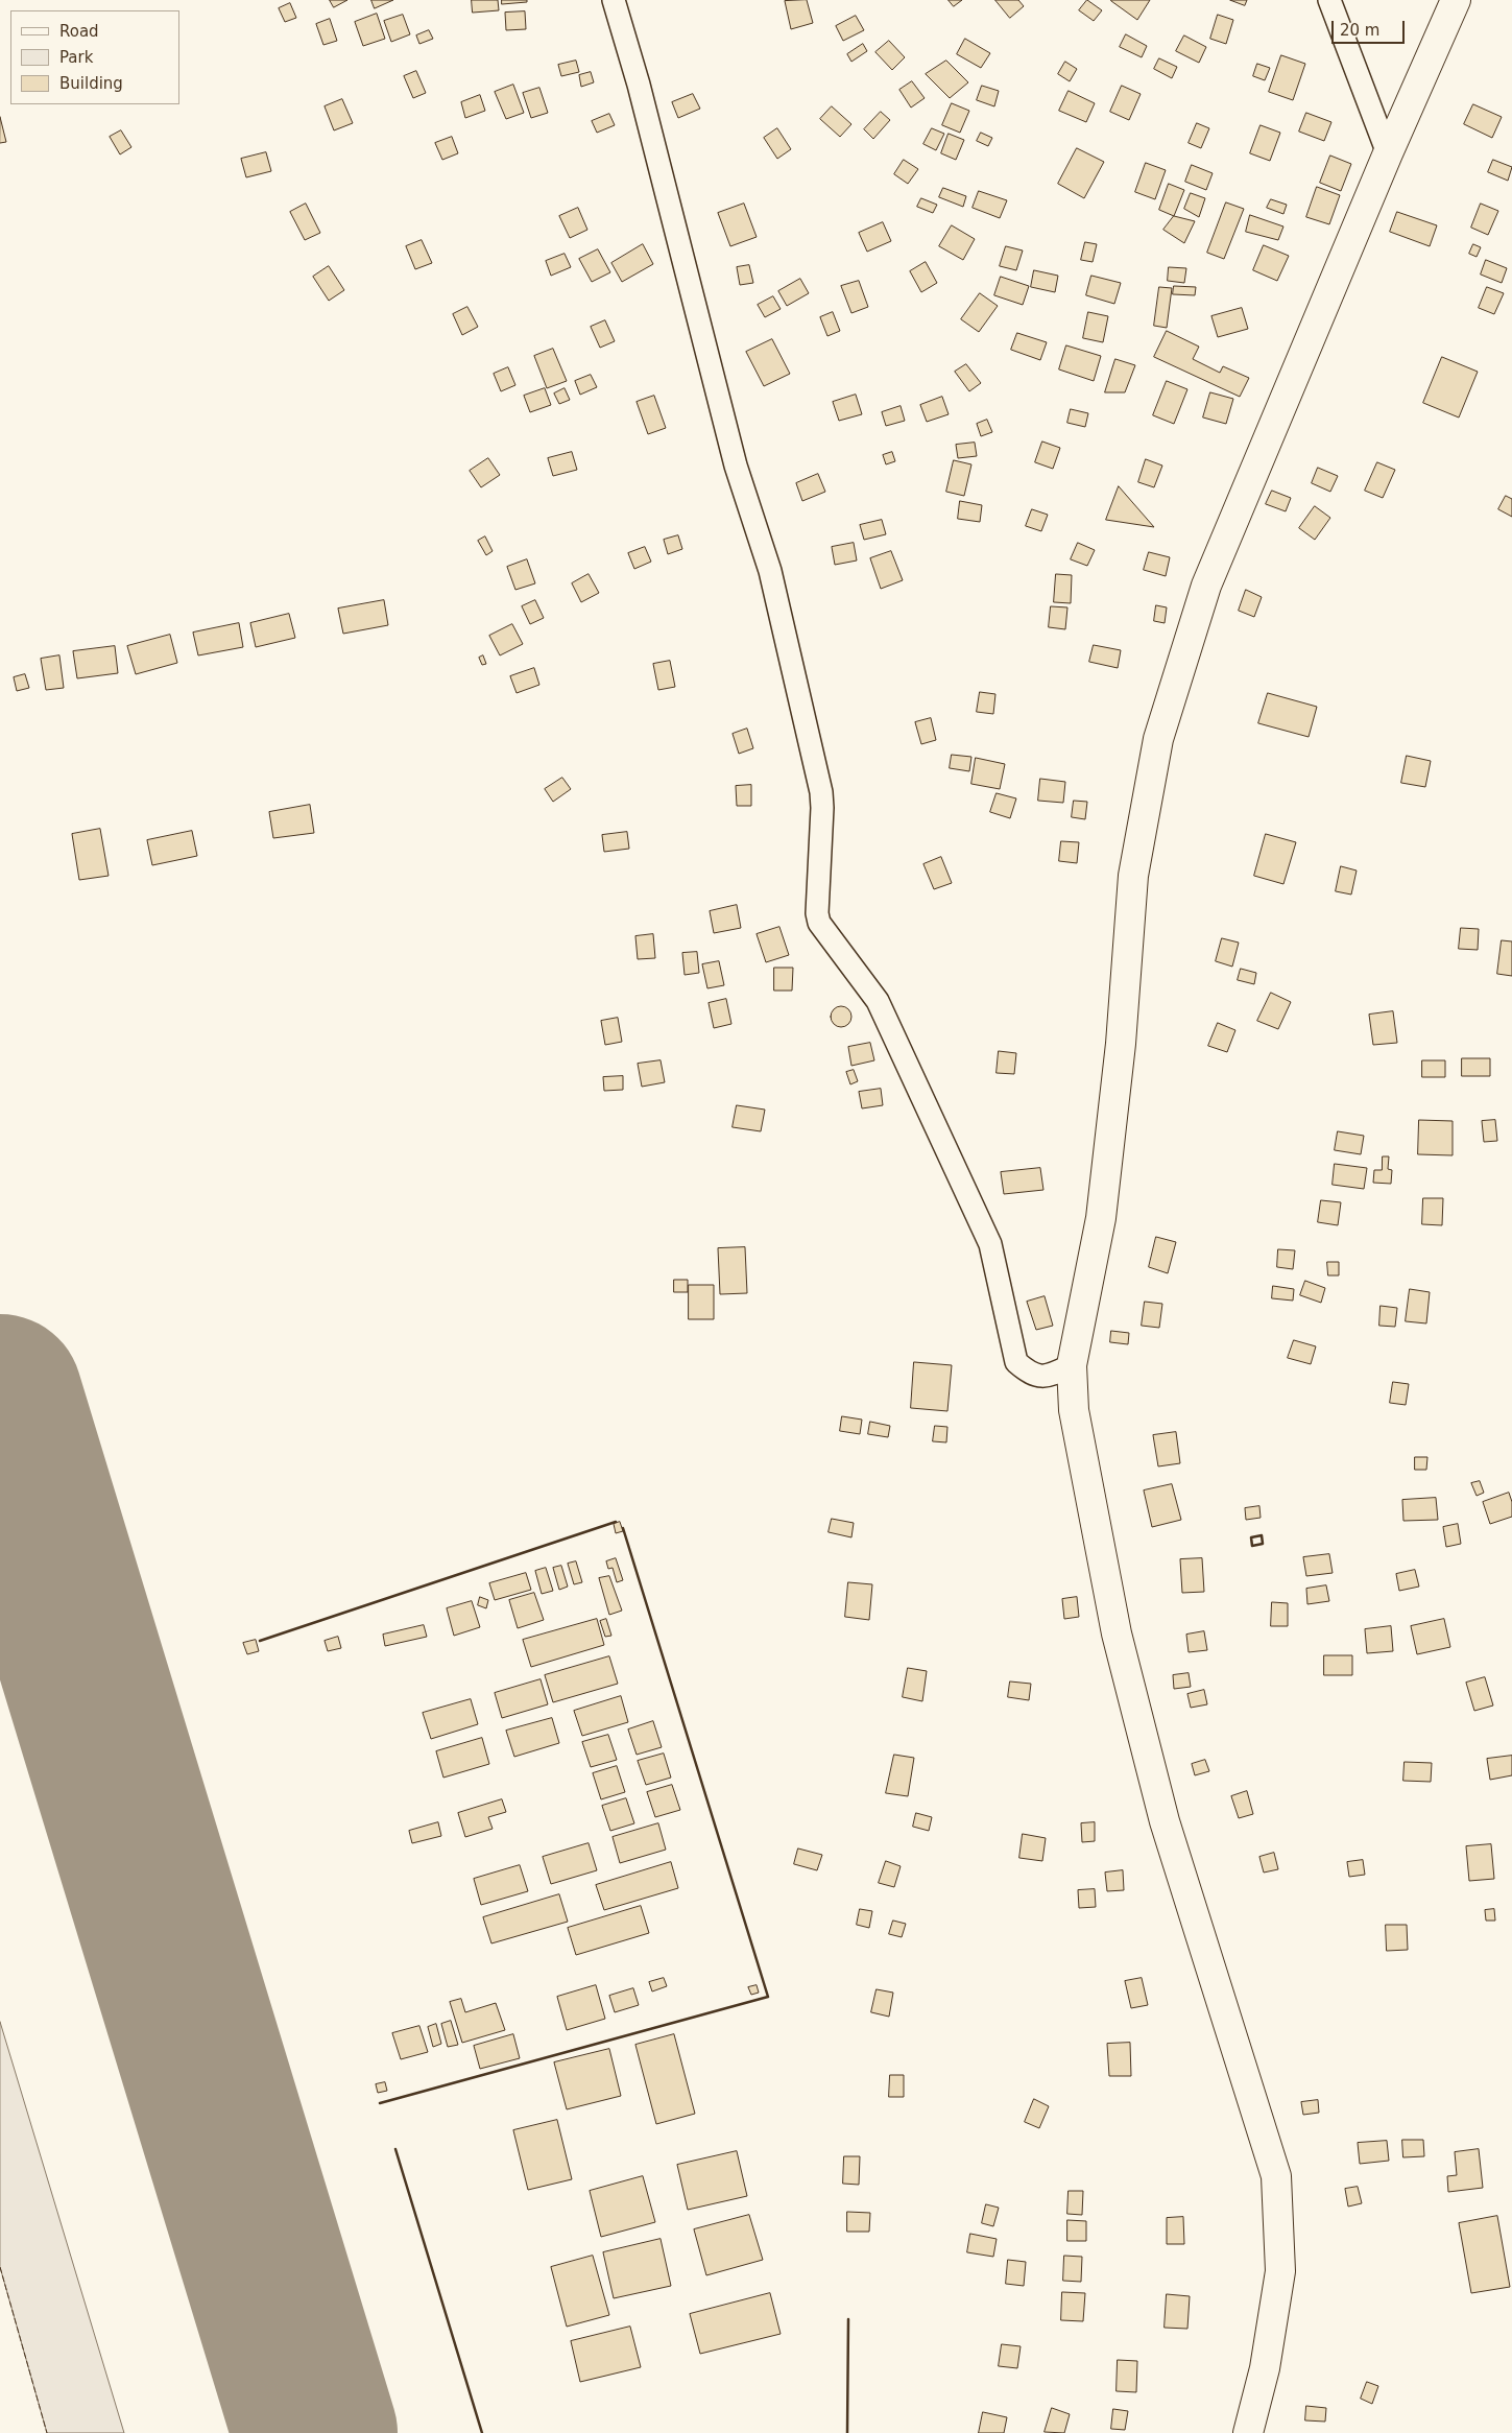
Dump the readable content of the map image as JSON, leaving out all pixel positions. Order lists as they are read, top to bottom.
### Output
{
  "legend": ["Road", "Park", "Building"],
  "scale_bar": "20 m"
}
